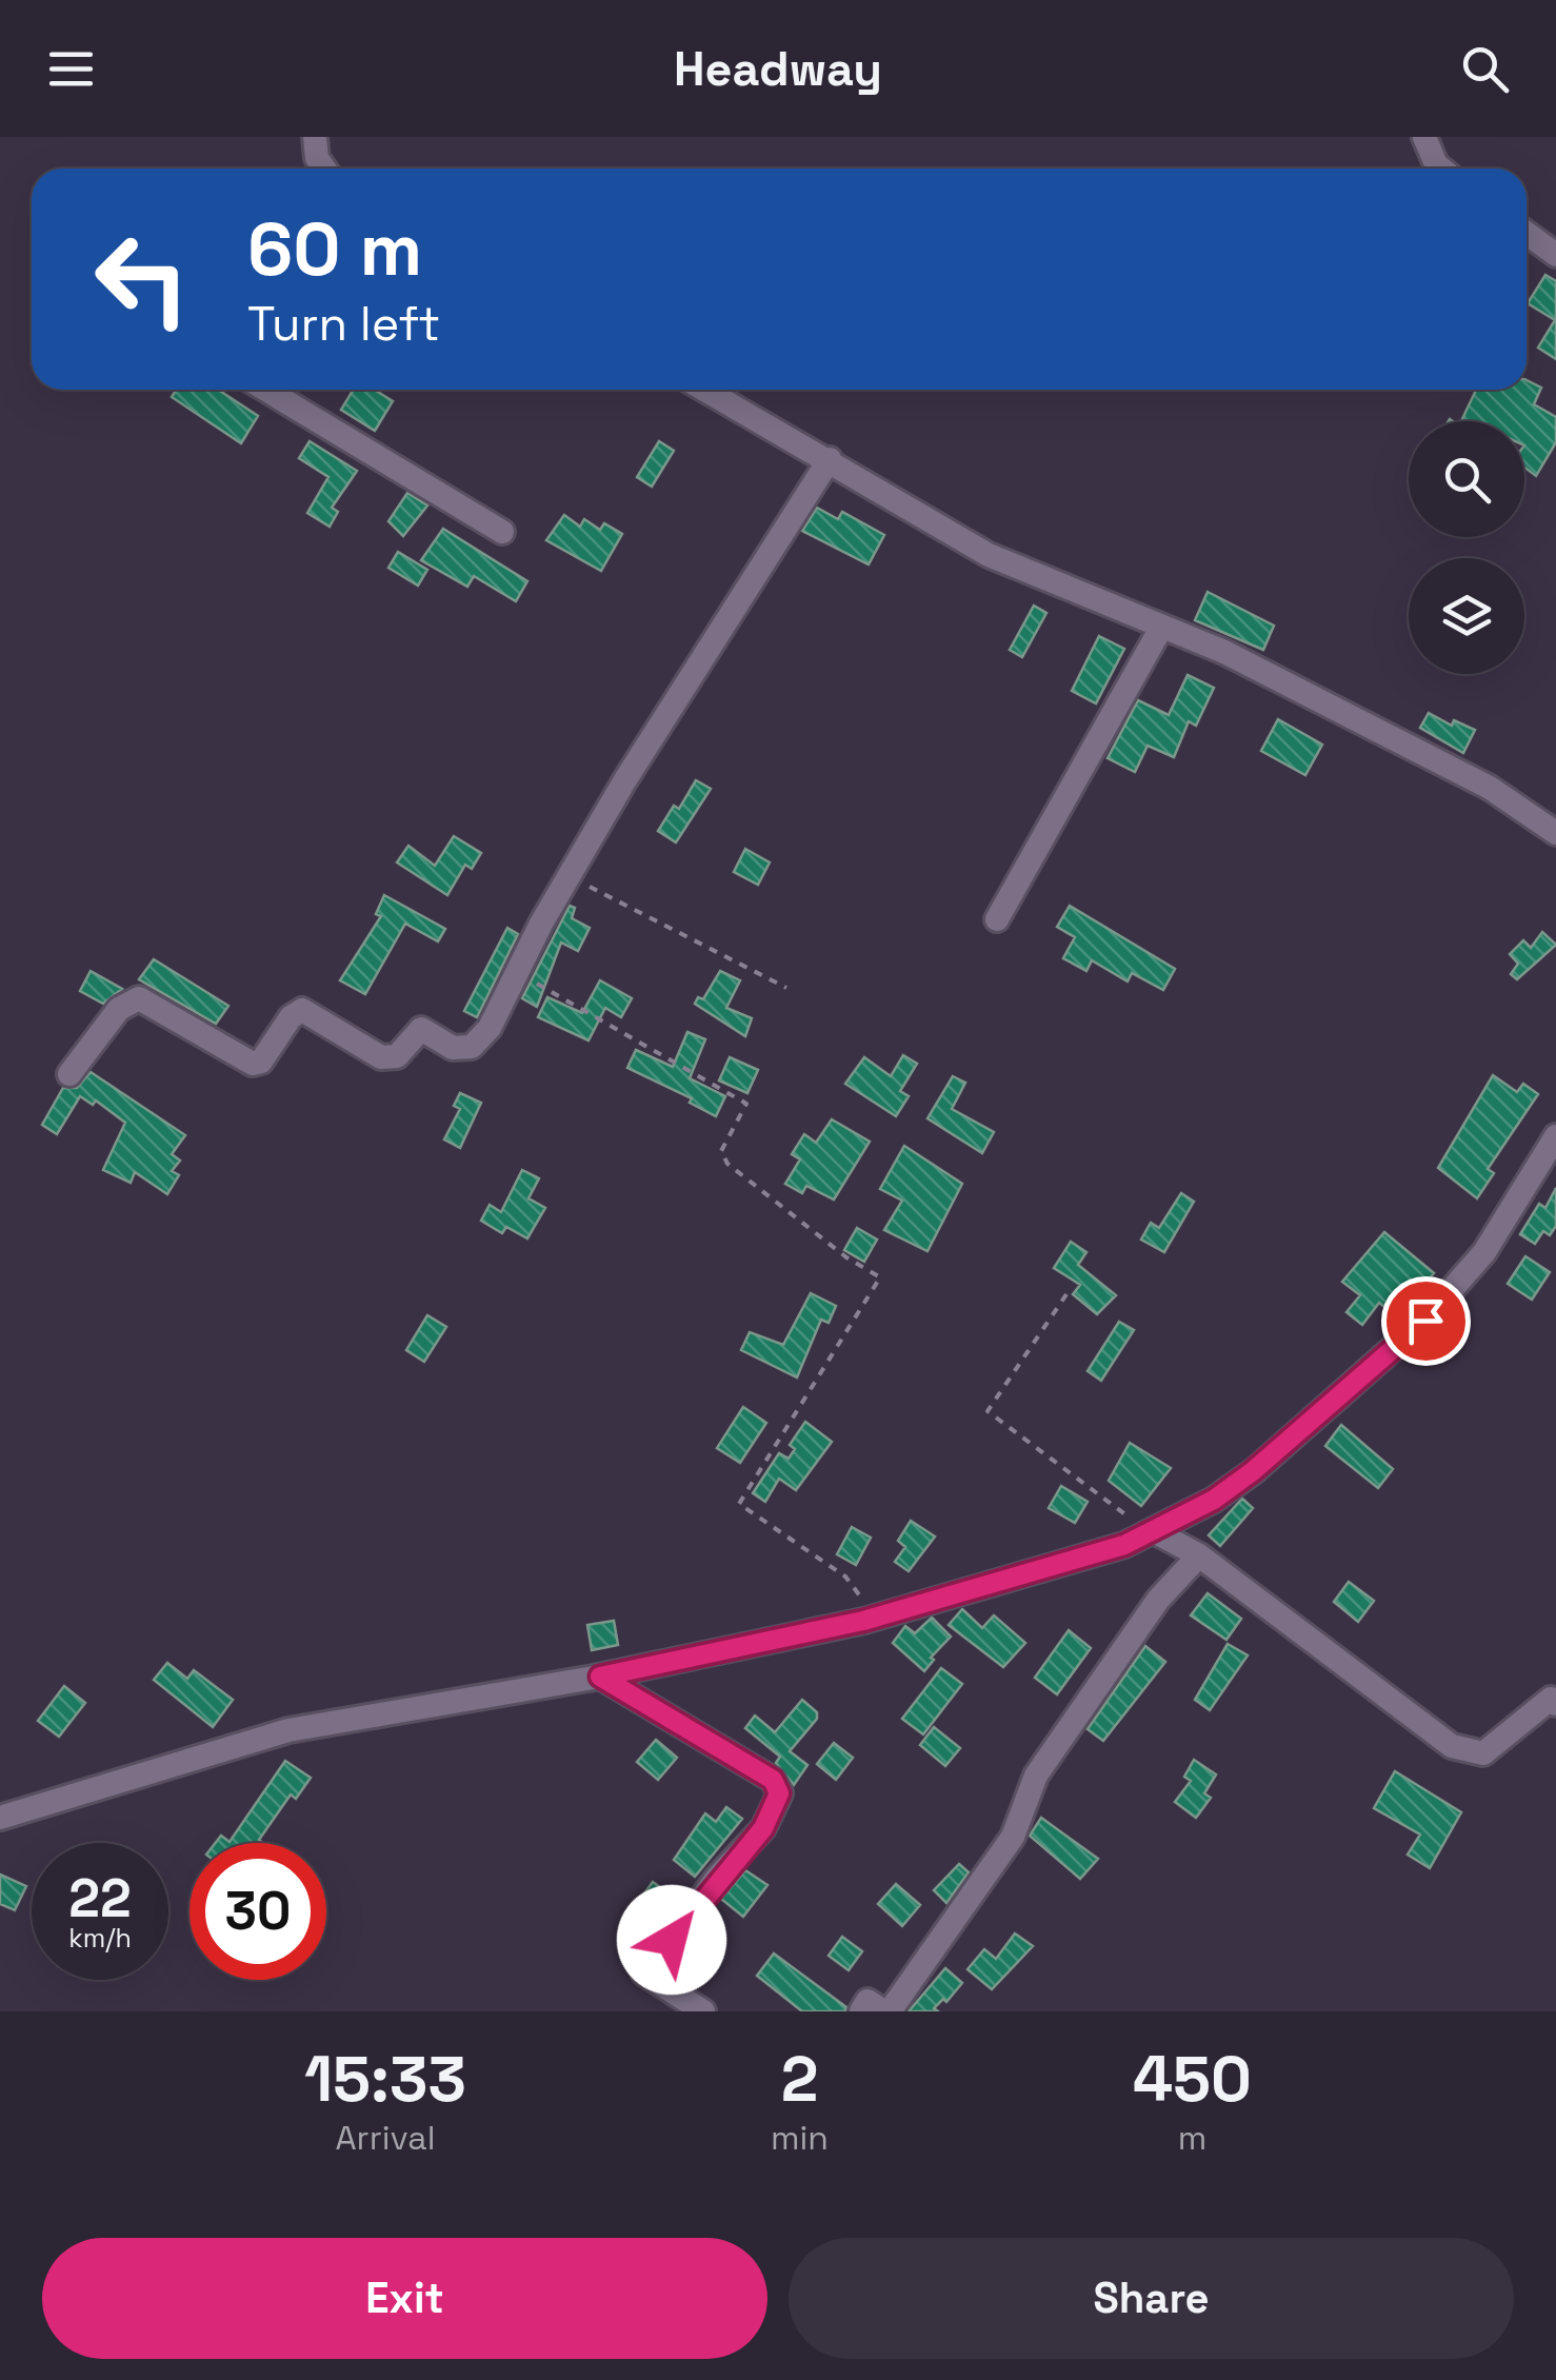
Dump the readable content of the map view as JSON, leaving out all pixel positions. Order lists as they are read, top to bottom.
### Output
{
  "page": {
    "header": "Headway",
    "turn": ["60 m", "Turn left"],
    "speed": "22 km/h",
    "limit": "30",
    "eta": [
      "15:33",
      "Arrival",
      "2",
      "min",
      "450",
      "m"
    ],
    "buttons": ["Exit", "Share"]
  }
}
